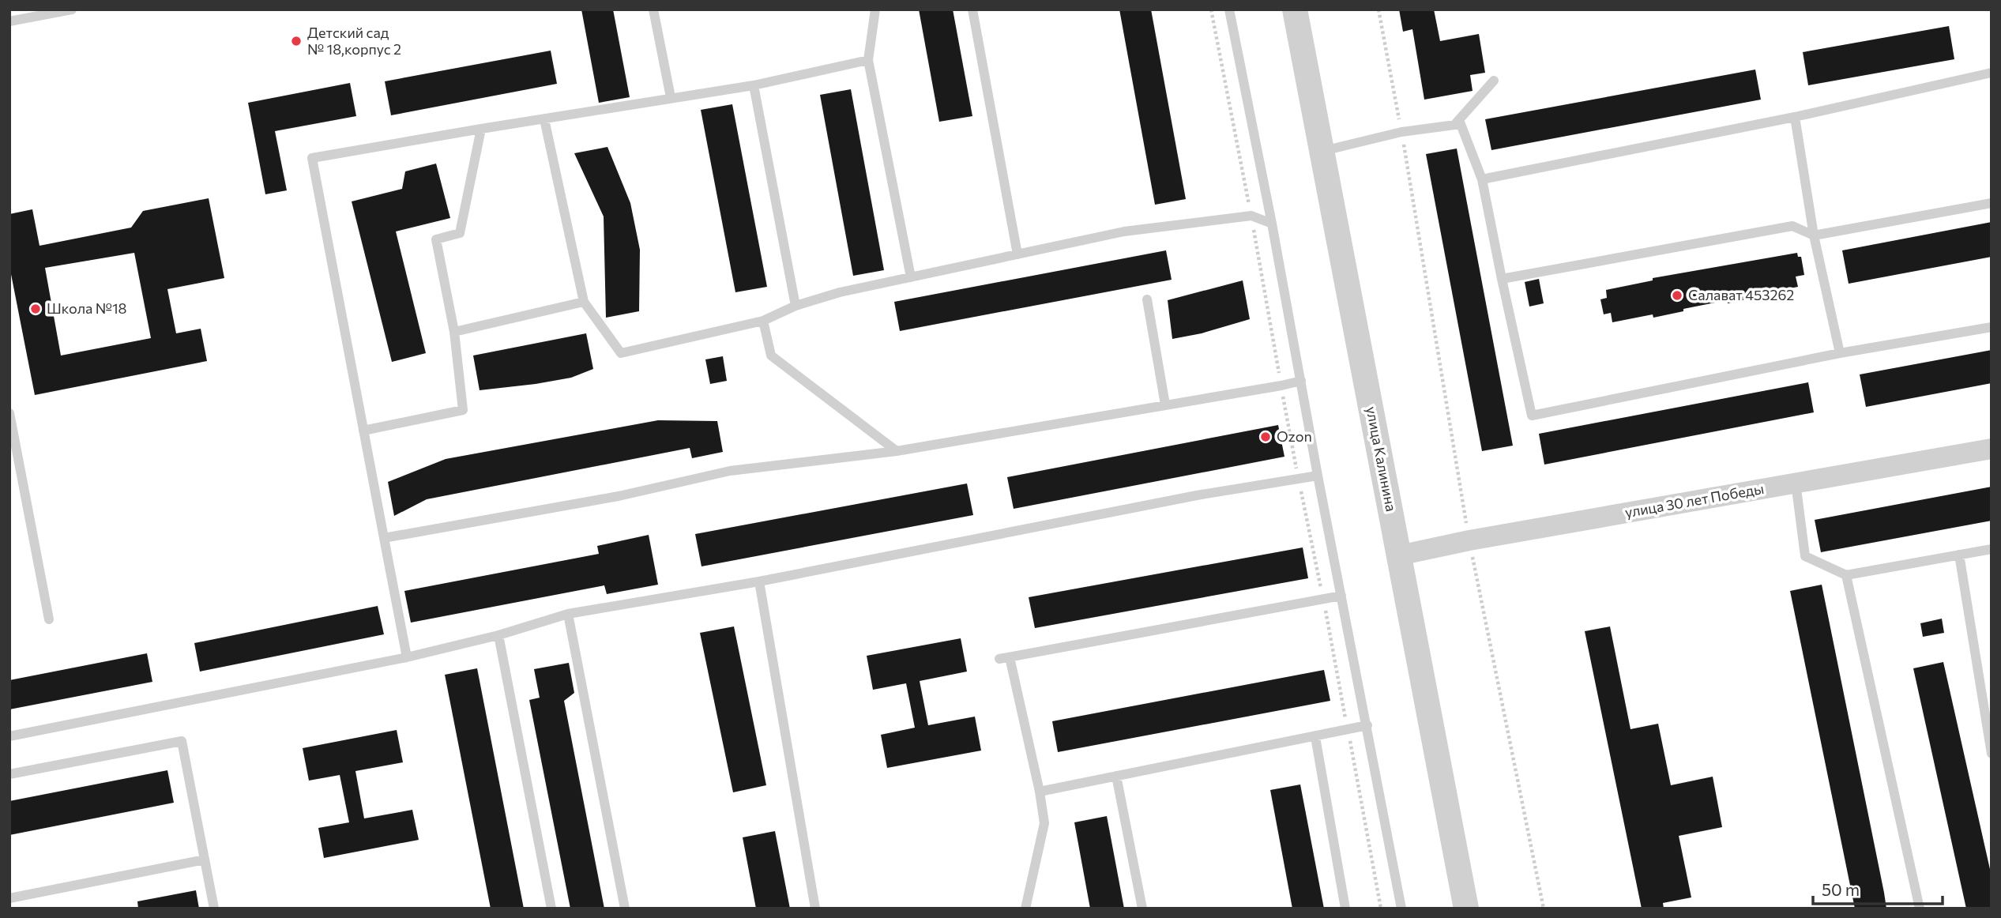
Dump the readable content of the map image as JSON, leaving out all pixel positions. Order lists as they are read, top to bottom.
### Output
{
  "streets": {
    "street": ["улица Калинина", "улица 30 лет Победы"]
  },
  "crossings": [
    ["улица Калинина", "улица 30 лет Победы"]
  ],
  "places": [
    "Детский сад № 18,корпус 2",
    "Салават 453262",
    "Школа №18",
    "Ozon"
  ],
  "scale_bar": "50 m"
}
